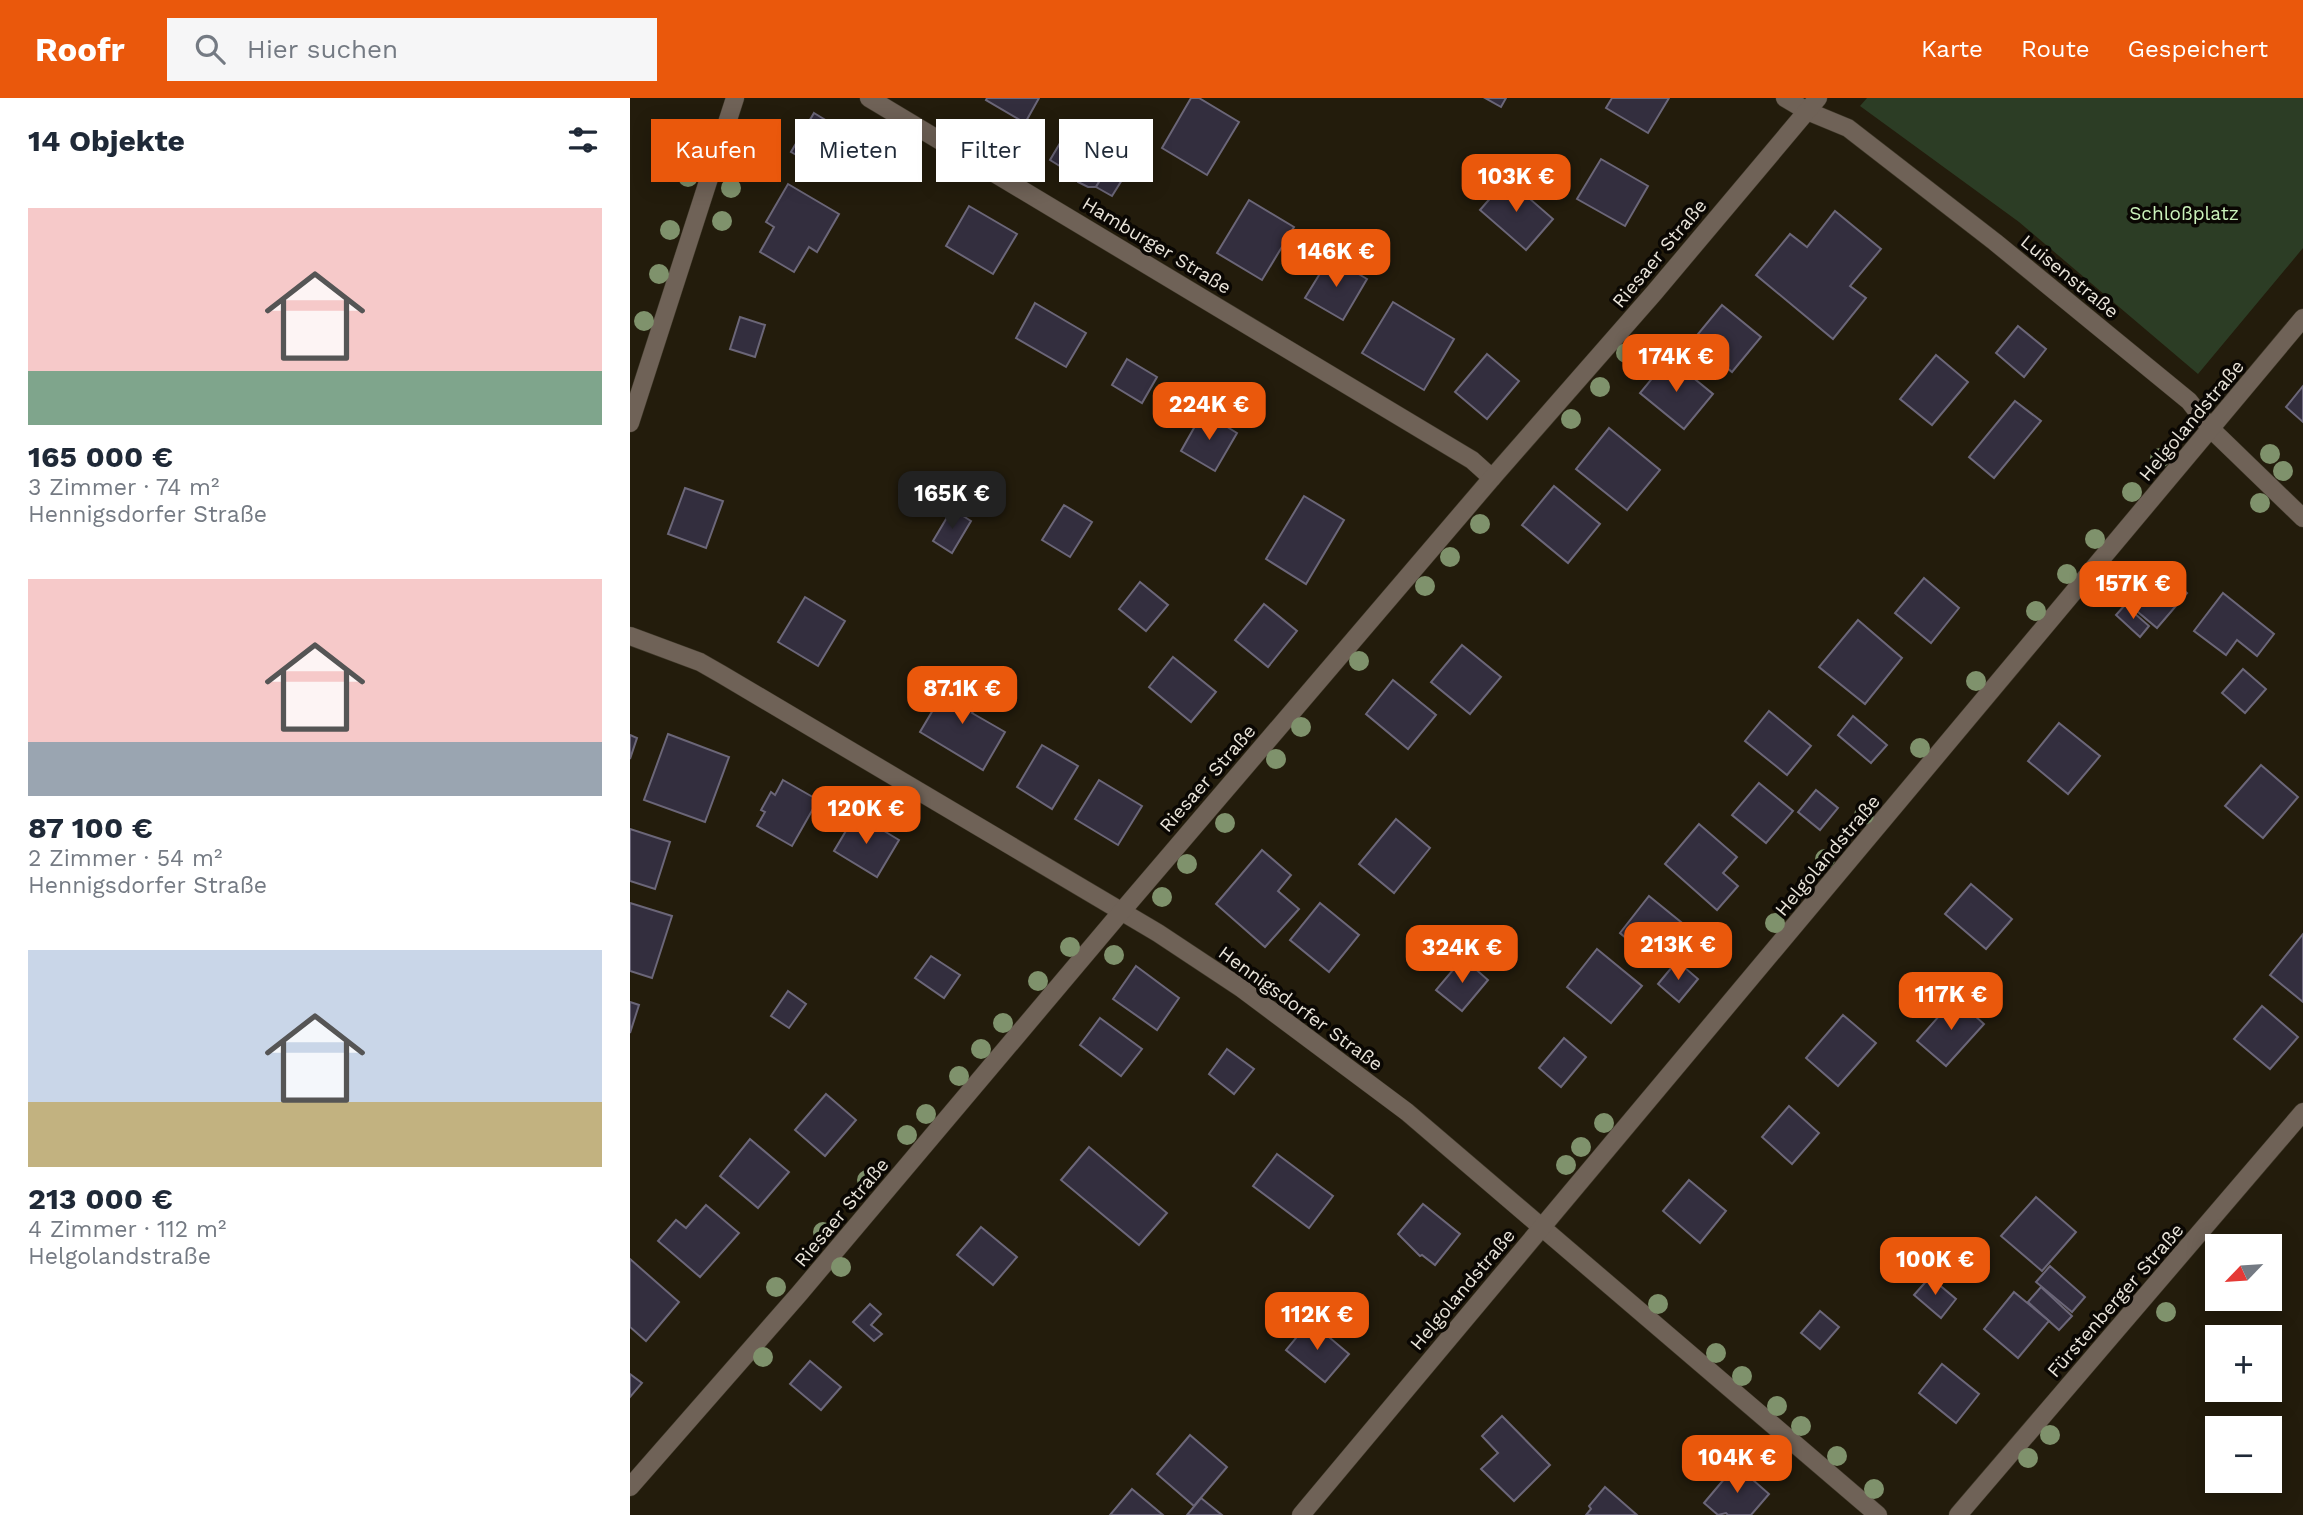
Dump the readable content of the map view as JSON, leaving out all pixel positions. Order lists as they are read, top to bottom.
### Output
{
  "streets": {
    "street": [
      "Hamburger Straße",
      "Riesaer Straße",
      "Luisenstraße",
      "Helgolandstraße",
      "Hennigsdorfer Straße",
      "Fürstenberger Straße"
    ]
  },
  "crossings": [
    ["Hamburger Straße", "Riesaer Straße"],
    ["Riesaer Straße", "Luisenstraße"],
    ["Riesaer Straße", "Hennigsdorfer Straße"],
    ["Luisenstraße", "Helgolandstraße"],
    ["Helgolandstraße", "Hennigsdorfer Straße"]
  ],
  "parks": ["Schloßplatz"],
  "north": "bottom left",
  "page": {
    "header": "Roofr",
    "search": "Hier suchen",
    "nav": ["Karte", "Route", "Gespeichert"],
    "heading": "14 Objekte",
    "chip": [
      "Kaufen",
      "Mieten",
      "Filter",
      "Neu"
    ],
    "price": [
      "103K €",
      "146K €",
      "174K €",
      "224K €",
      "165K €",
      "157K €",
      "87.1K €",
      "120K €",
      "213K €",
      "324K €",
      "117K €",
      "100K €",
      "112K €",
      "104K €"
    ],
    "list": [
      {
        "name": "165 000 €",
        "note": "3 Zimmer · 74 m² · Hennigsdorfer Straße"
      },
      {
        "name": "87 100 €",
        "note": "2 Zimmer · 54 m² · Hennigsdorfer Straße"
      },
      {
        "name": "213 000 €",
        "note": "4 Zimmer · 112 m² · Helgolandstraße"
      }
    ],
    "map_buttons": ["+", "−"]
  }
}
